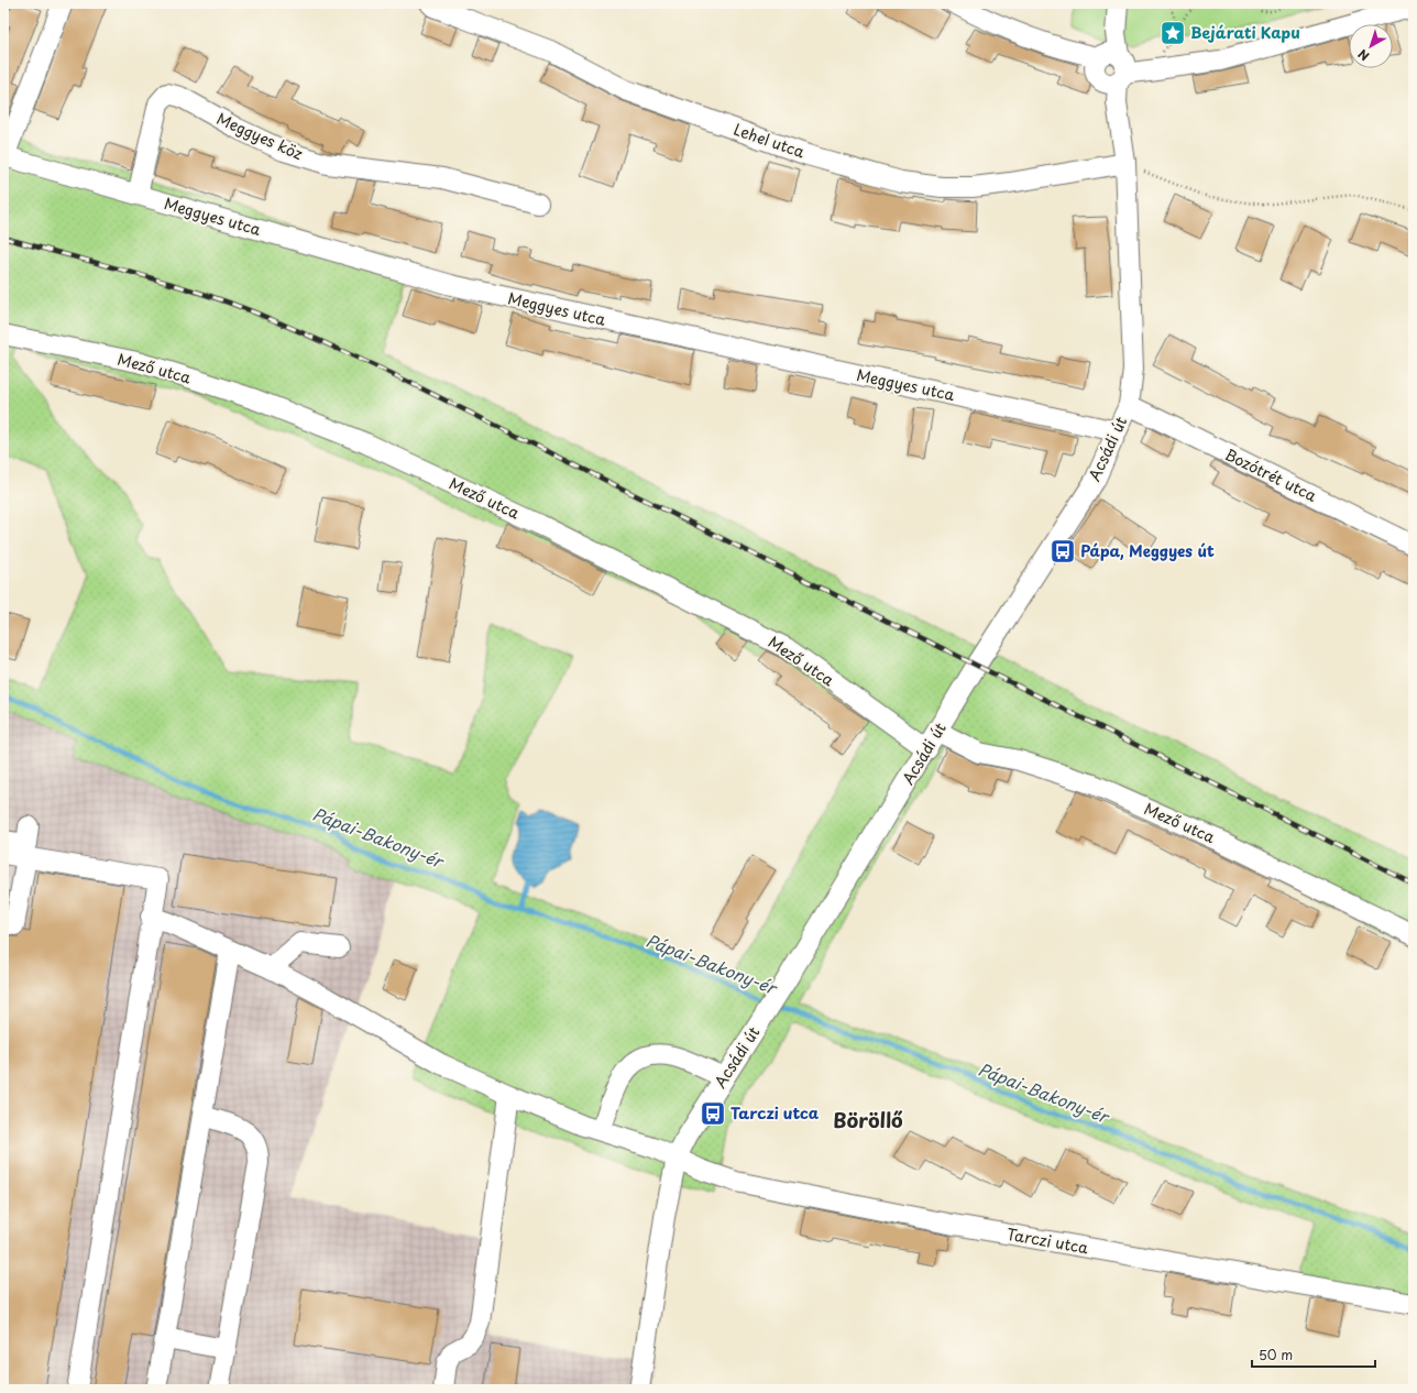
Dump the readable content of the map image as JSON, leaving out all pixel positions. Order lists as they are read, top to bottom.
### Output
{
  "streets": {
    "street": [
      "Meggyes köz",
      "Lehel utca",
      "Meggyes utca",
      "Mező utca",
      "Acsádi út",
      "Bozótrét utca",
      "Tarczi utca"
    ]
  },
  "crossings": [
    ["Meggyes köz", "Meggyes utca"],
    ["Lehel utca", "Acsádi út"],
    ["Meggyes utca", "Acsádi út"],
    ["Mező utca", "Acsádi út"],
    ["Acsádi út", "Bozótrét utca"],
    ["Acsádi út", "Tarczi utca"]
  ],
  "districts": ["Böröllő"],
  "water": ["Pápai-Bakony-ér"],
  "places": {
    "place": ["Bejárati Kapu"],
    "bus stop": ["Pápa, Meggyes út", "Tarczi utca"]
  },
  "scale_bar": "50 m",
  "north": "bottom left"
}
